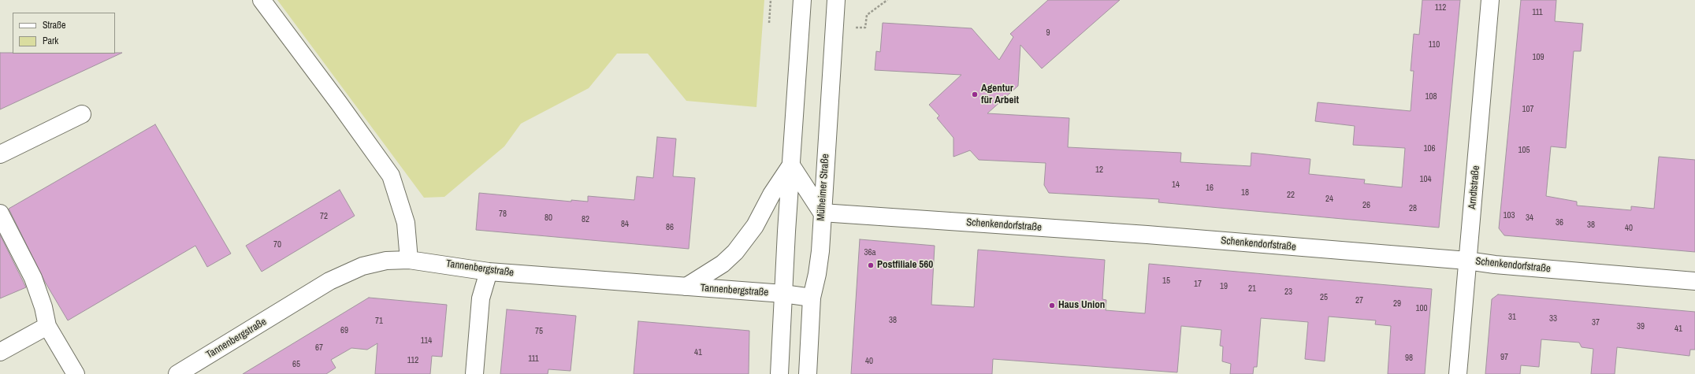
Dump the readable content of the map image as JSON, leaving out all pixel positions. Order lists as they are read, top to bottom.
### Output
{
  "streets": {
    "street": [
      "Mülheimer Straße",
      "Arndtstraße",
      "Schenkendorfstraße",
      "Tannenbergstraße"
    ]
  },
  "crossings": [
    ["Mülheimer Straße", "Schenkendorfstraße"],
    ["Mülheimer Straße", "Tannenbergstraße"],
    ["Arndtstraße", "Schenkendorfstraße"]
  ],
  "places": ["Agentur für Arbeit", "Postfiliale 560", "Haus Union"],
  "house_numbers": [
    "112",
    "111",
    "9",
    "110",
    "109",
    "108",
    "107",
    "106",
    "105",
    "12",
    "104",
    "14",
    "16",
    "18",
    "22",
    "24",
    "26",
    "28",
    "78",
    "103",
    "72",
    "80",
    "34",
    "82",
    "36",
    "84",
    "38",
    "86",
    "40",
    "70",
    "36a",
    "15",
    "17",
    "19",
    "21",
    "23",
    "25",
    "27",
    "29",
    "100",
    "31",
    "33",
    "38",
    "71",
    "37",
    "39",
    "41",
    "69",
    "75",
    "114",
    "67",
    "41",
    "97",
    "98",
    "111",
    "112",
    "40",
    "65"
  ],
  "legend": ["Straße", "Park"]
}
